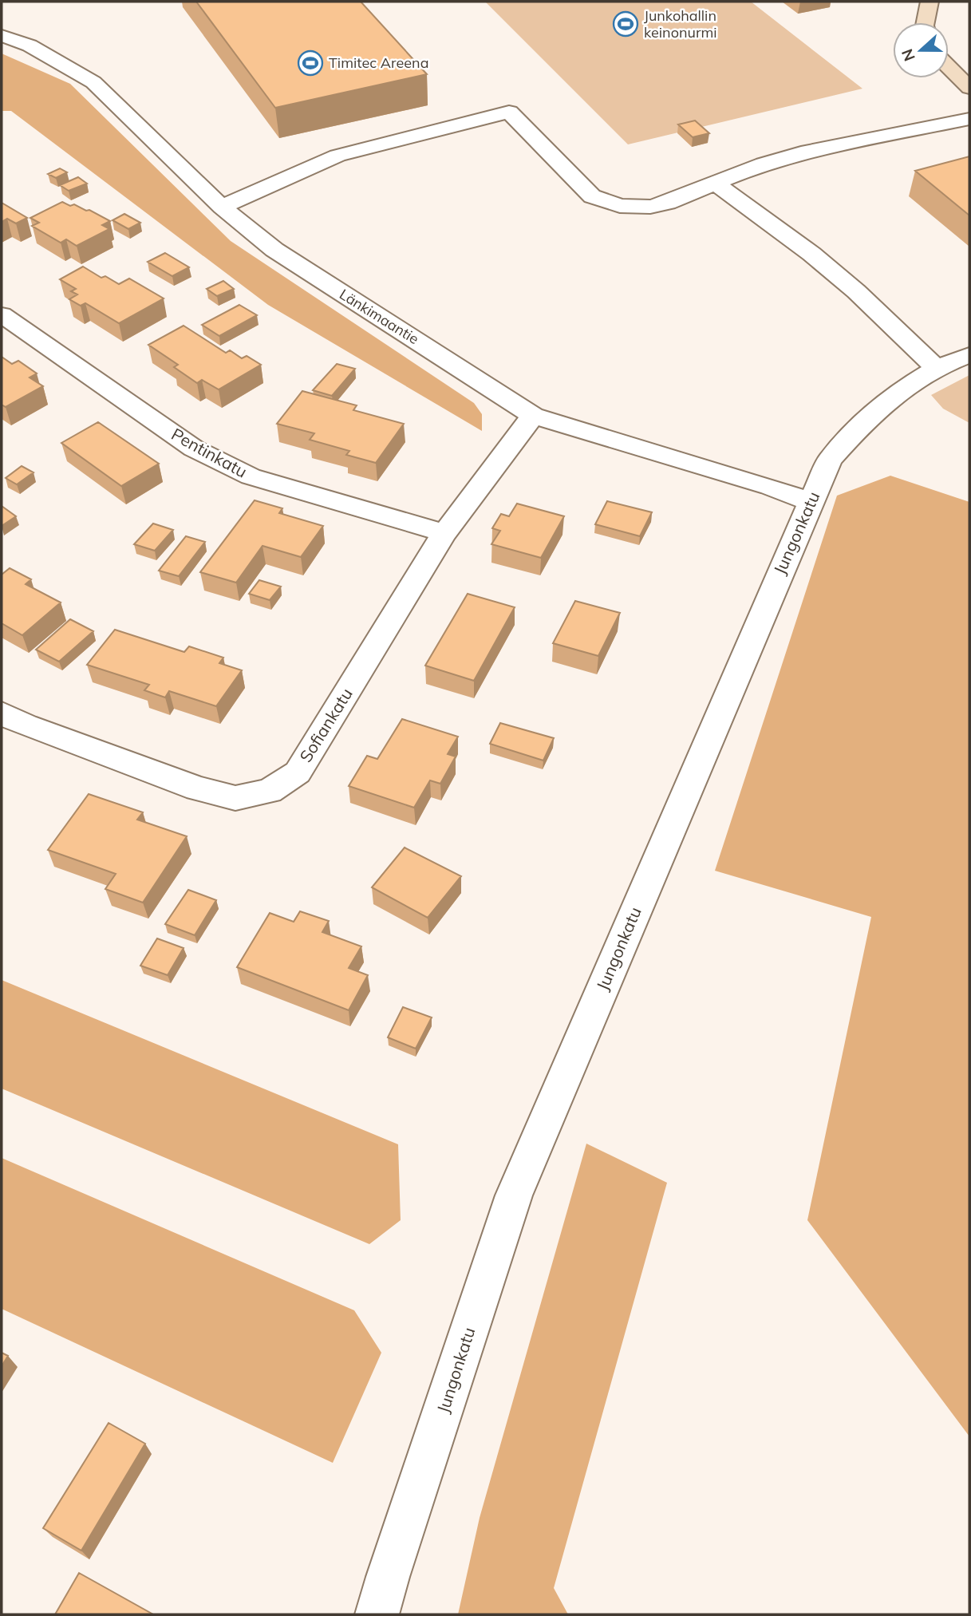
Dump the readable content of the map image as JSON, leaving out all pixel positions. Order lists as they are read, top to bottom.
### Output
{
  "streets": {
    "street": [
      "Länkimaantie",
      "Pentinkatu",
      "Jungonkatu",
      "Sofiankatu"
    ]
  },
  "crossings": [
    ["Länkimaantie", "Jungonkatu"],
    ["Länkimaantie", "Sofiankatu"],
    ["Pentinkatu", "Sofiankatu"]
  ],
  "places": {
    "sports": ["Junkohallin keinonurmi", "Timitec Areena"]
  },
  "north": "left"
}
